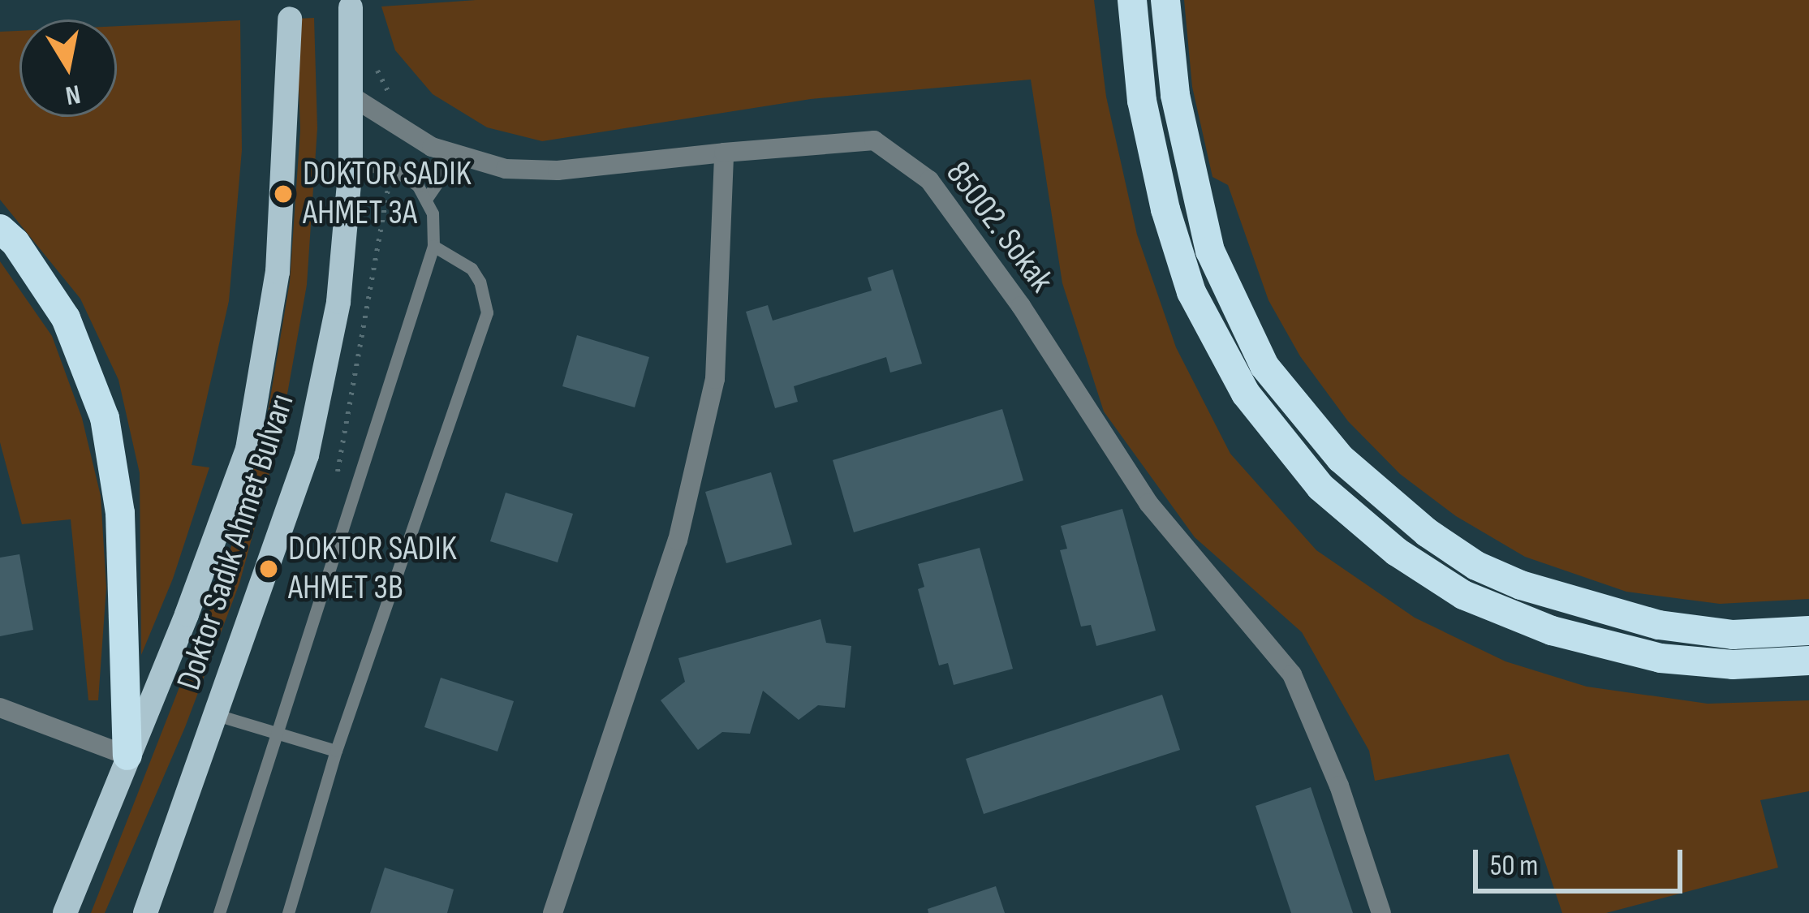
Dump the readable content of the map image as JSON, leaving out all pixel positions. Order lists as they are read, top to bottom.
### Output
{
  "streets": {
    "main road": ["Doktor Sadık Ahmet Bulvarı"],
    "street": ["85002. Sokak"]
  },
  "crossings": [
    ["85002. Sokak", "Doktor Sadık Ahmet Bulvarı"]
  ],
  "places": ["DOKTOR SADIK AHMET 3A", "DOKTOR SADIK AHMET 3B"],
  "scale_bar": "50 m",
  "north": "bottom"
}
